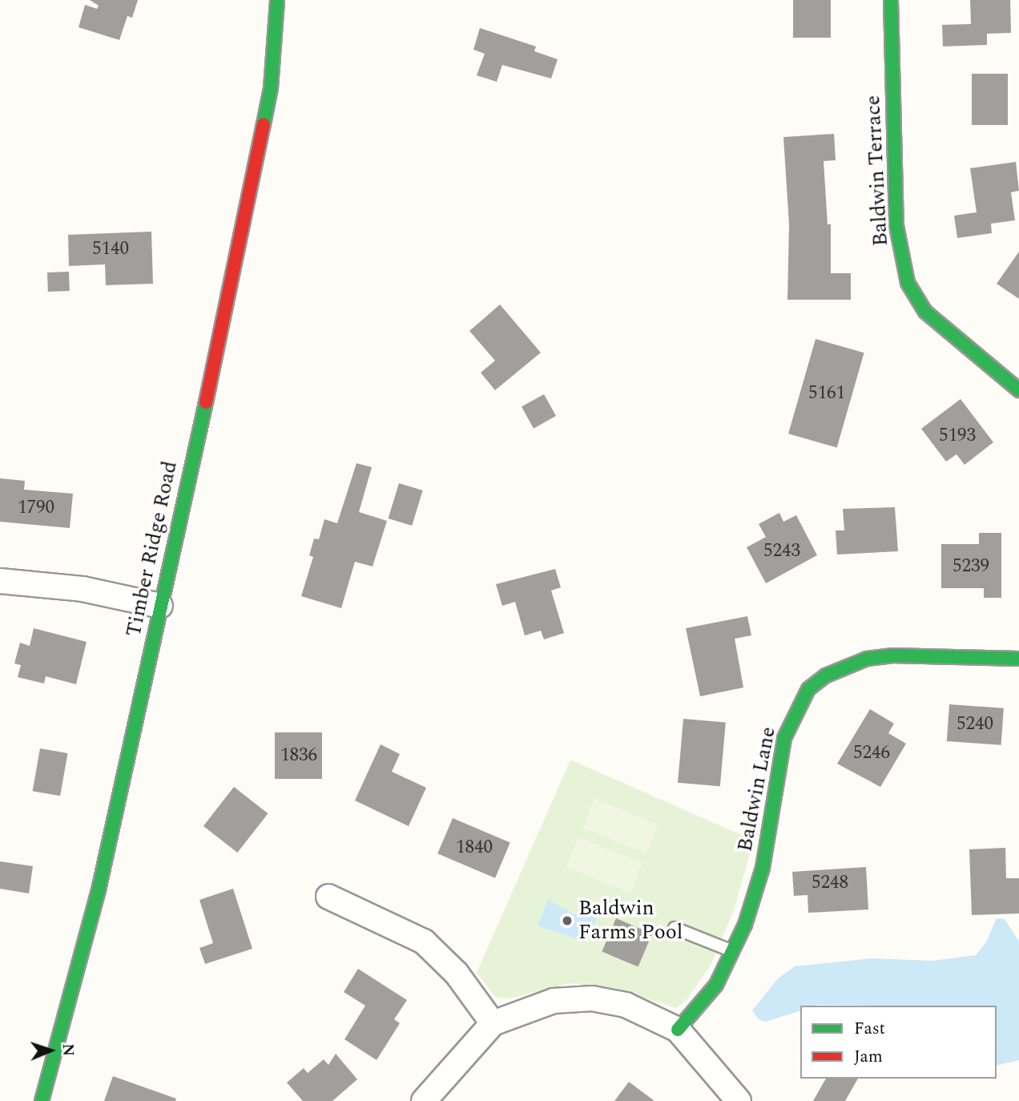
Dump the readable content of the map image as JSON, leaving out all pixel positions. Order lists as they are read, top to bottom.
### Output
{
  "streets": {
    "street": ["Baldwin Terrace", "Timber Ridge Road", "Baldwin Lane"]
  },
  "places": ["Baldwin Farms Pool"],
  "house_numbers": [
    "5140",
    "5161",
    "5193",
    "1790",
    "5243",
    "5239",
    "5240",
    "5246",
    "1836",
    "1840",
    "5248"
  ],
  "legend": ["Fast", "Jam"],
  "north": "right"
}
